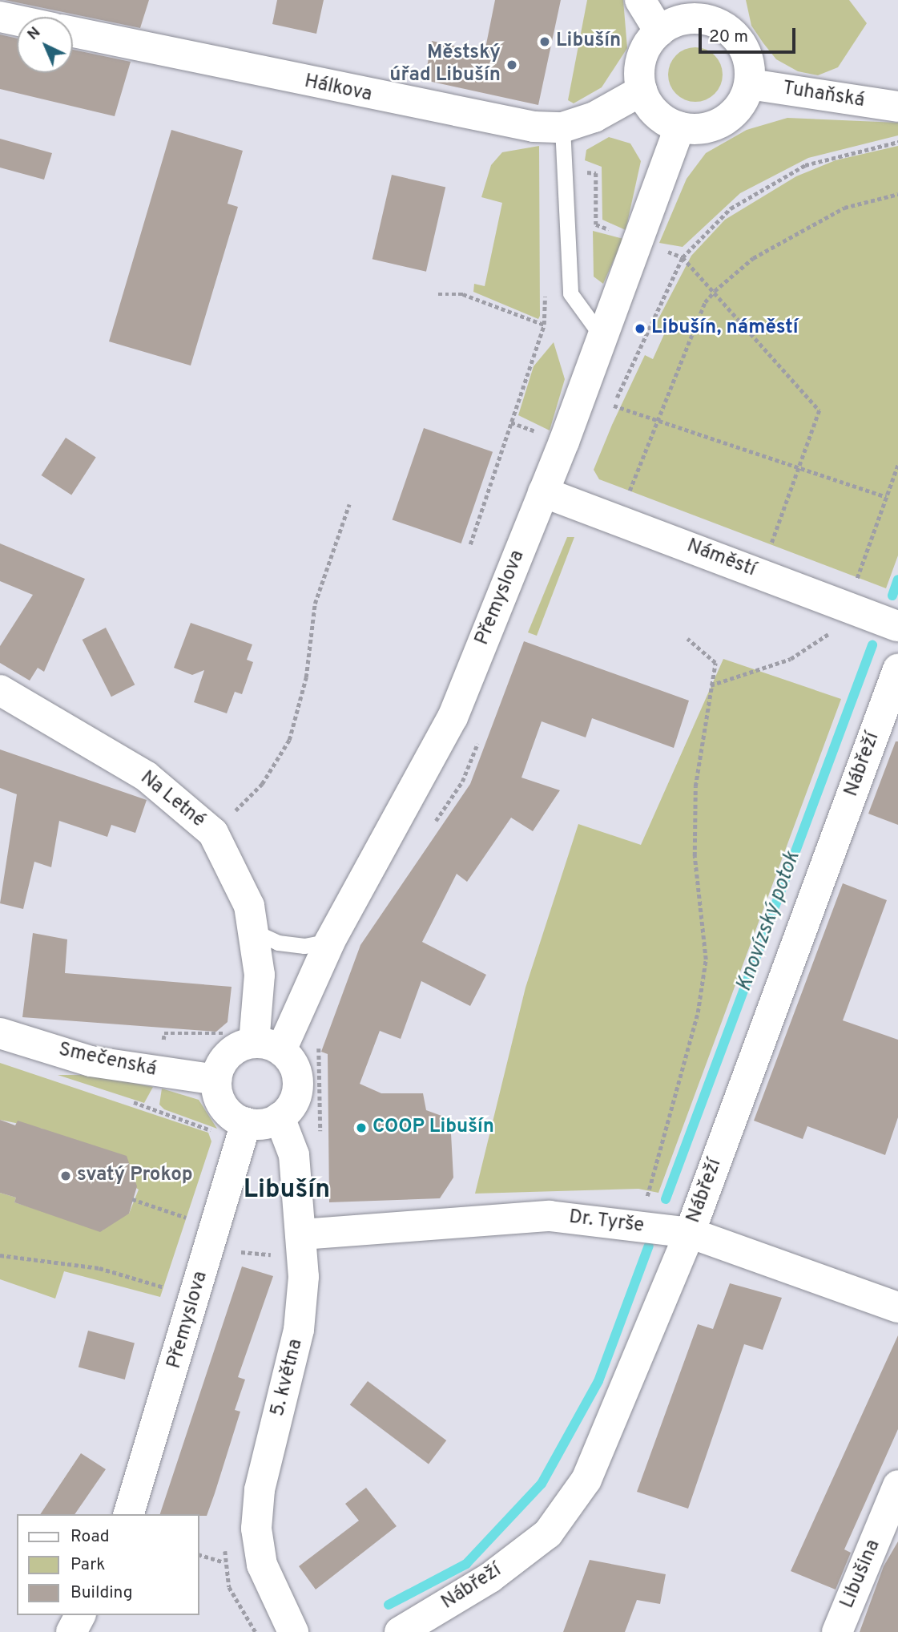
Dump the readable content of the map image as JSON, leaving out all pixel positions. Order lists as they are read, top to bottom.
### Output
{
  "streets": {
    "street": [
      "Hálkova",
      "Tuhaňská",
      "Náměstí",
      "Přemyslova",
      "Nábřeží",
      "Na Letné",
      "Smečenská",
      "Dr. Tyrše",
      "5. května",
      "Libušina"
    ]
  },
  "crossings": [
    ["Tuhaňská", "Přemyslova"],
    ["Náměstí", "Přemyslova"],
    ["Přemyslova", "Na Letné"],
    ["Přemyslova", "Smečenská"],
    ["Přemyslova", "5. května"],
    ["Nábřeží", "Dr. Tyrše"],
    ["Na Letné", "Smečenská"],
    ["Na Letné", "5. května"],
    ["Smečenská", "5. května"],
    ["Dr. Tyrše", "5. května"]
  ],
  "districts": ["Libušín"],
  "water": ["Knovízský potok"],
  "places": [
    "Libušín",
    "Městský úřad Libušín",
    "Libušín, náměstí",
    "COOP Libušín",
    "svatý Prokop"
  ],
  "legend": ["Road", "Park", "Building"],
  "scale_bar": "20 m",
  "north": "top left"
}
